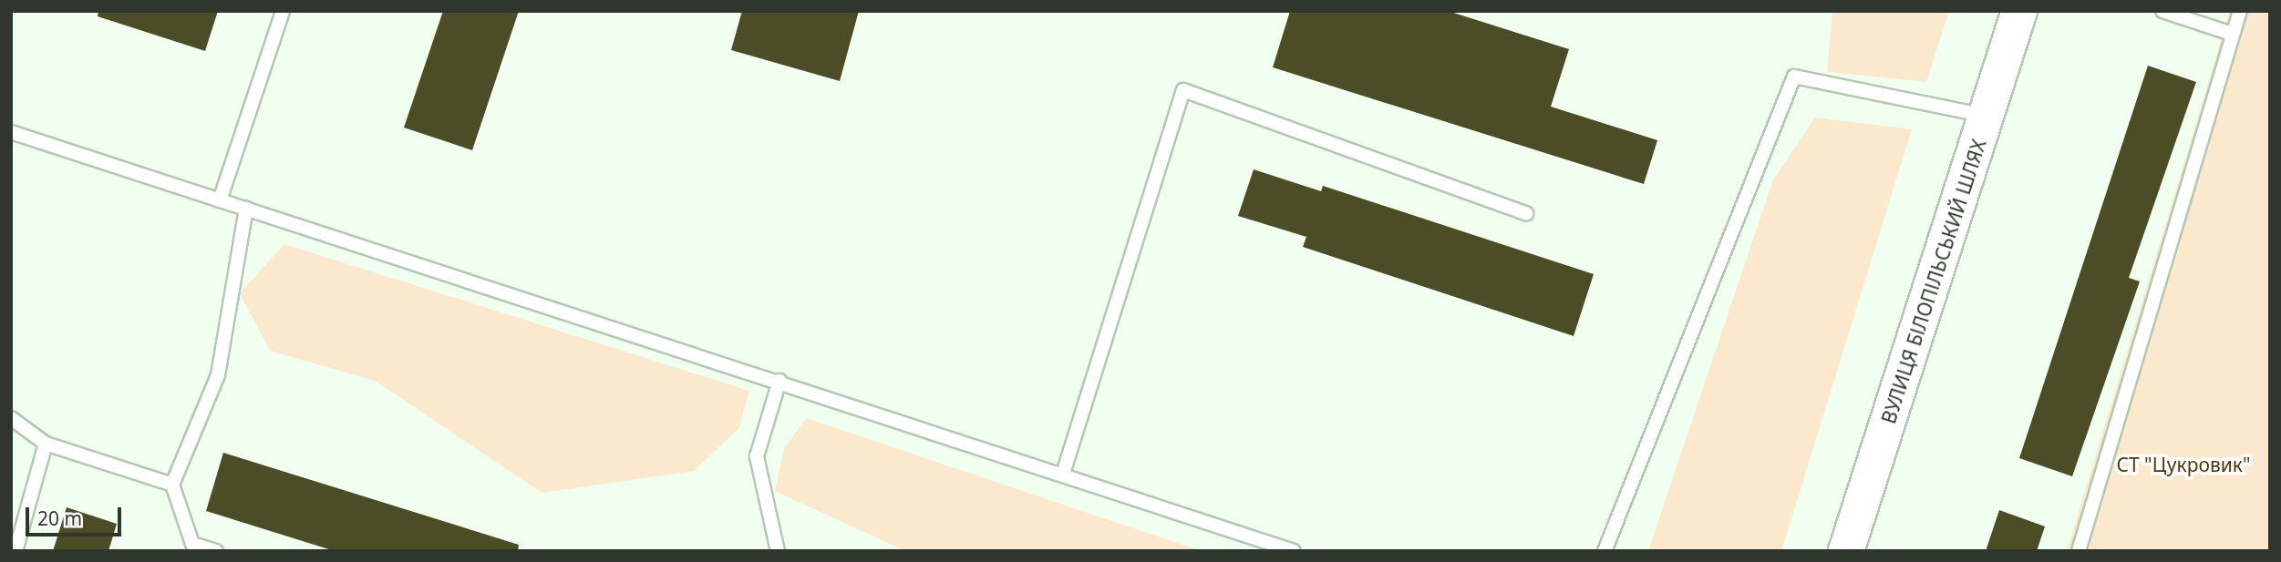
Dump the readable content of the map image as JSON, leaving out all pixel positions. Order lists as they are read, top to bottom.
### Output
{
  "streets": {
    "main road": ["ВУЛИЦЯ БІЛОПІЛЬСЬКИЙ ШЛЯХ"]
  },
  "parks": ["СТ \"Цукровик\""],
  "scale_bar": "20 m"
}
